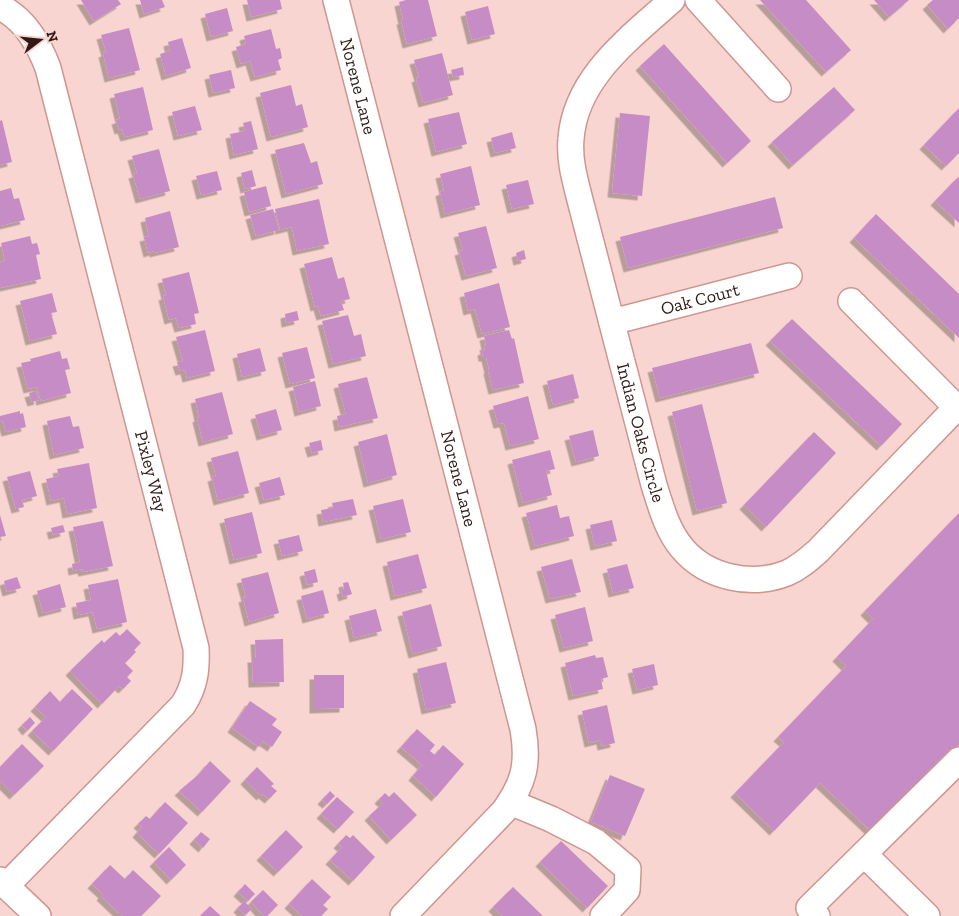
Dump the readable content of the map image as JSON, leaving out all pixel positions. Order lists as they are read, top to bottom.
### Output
{
  "streets": {
    "street": [
      "Norene Lane",
      "Oak Court",
      "Indian Oaks Circle",
      "Pixley Way"
    ]
  },
  "crossings": [
    ["Oak Court", "Indian Oaks Circle"]
  ],
  "north": "right"
}
